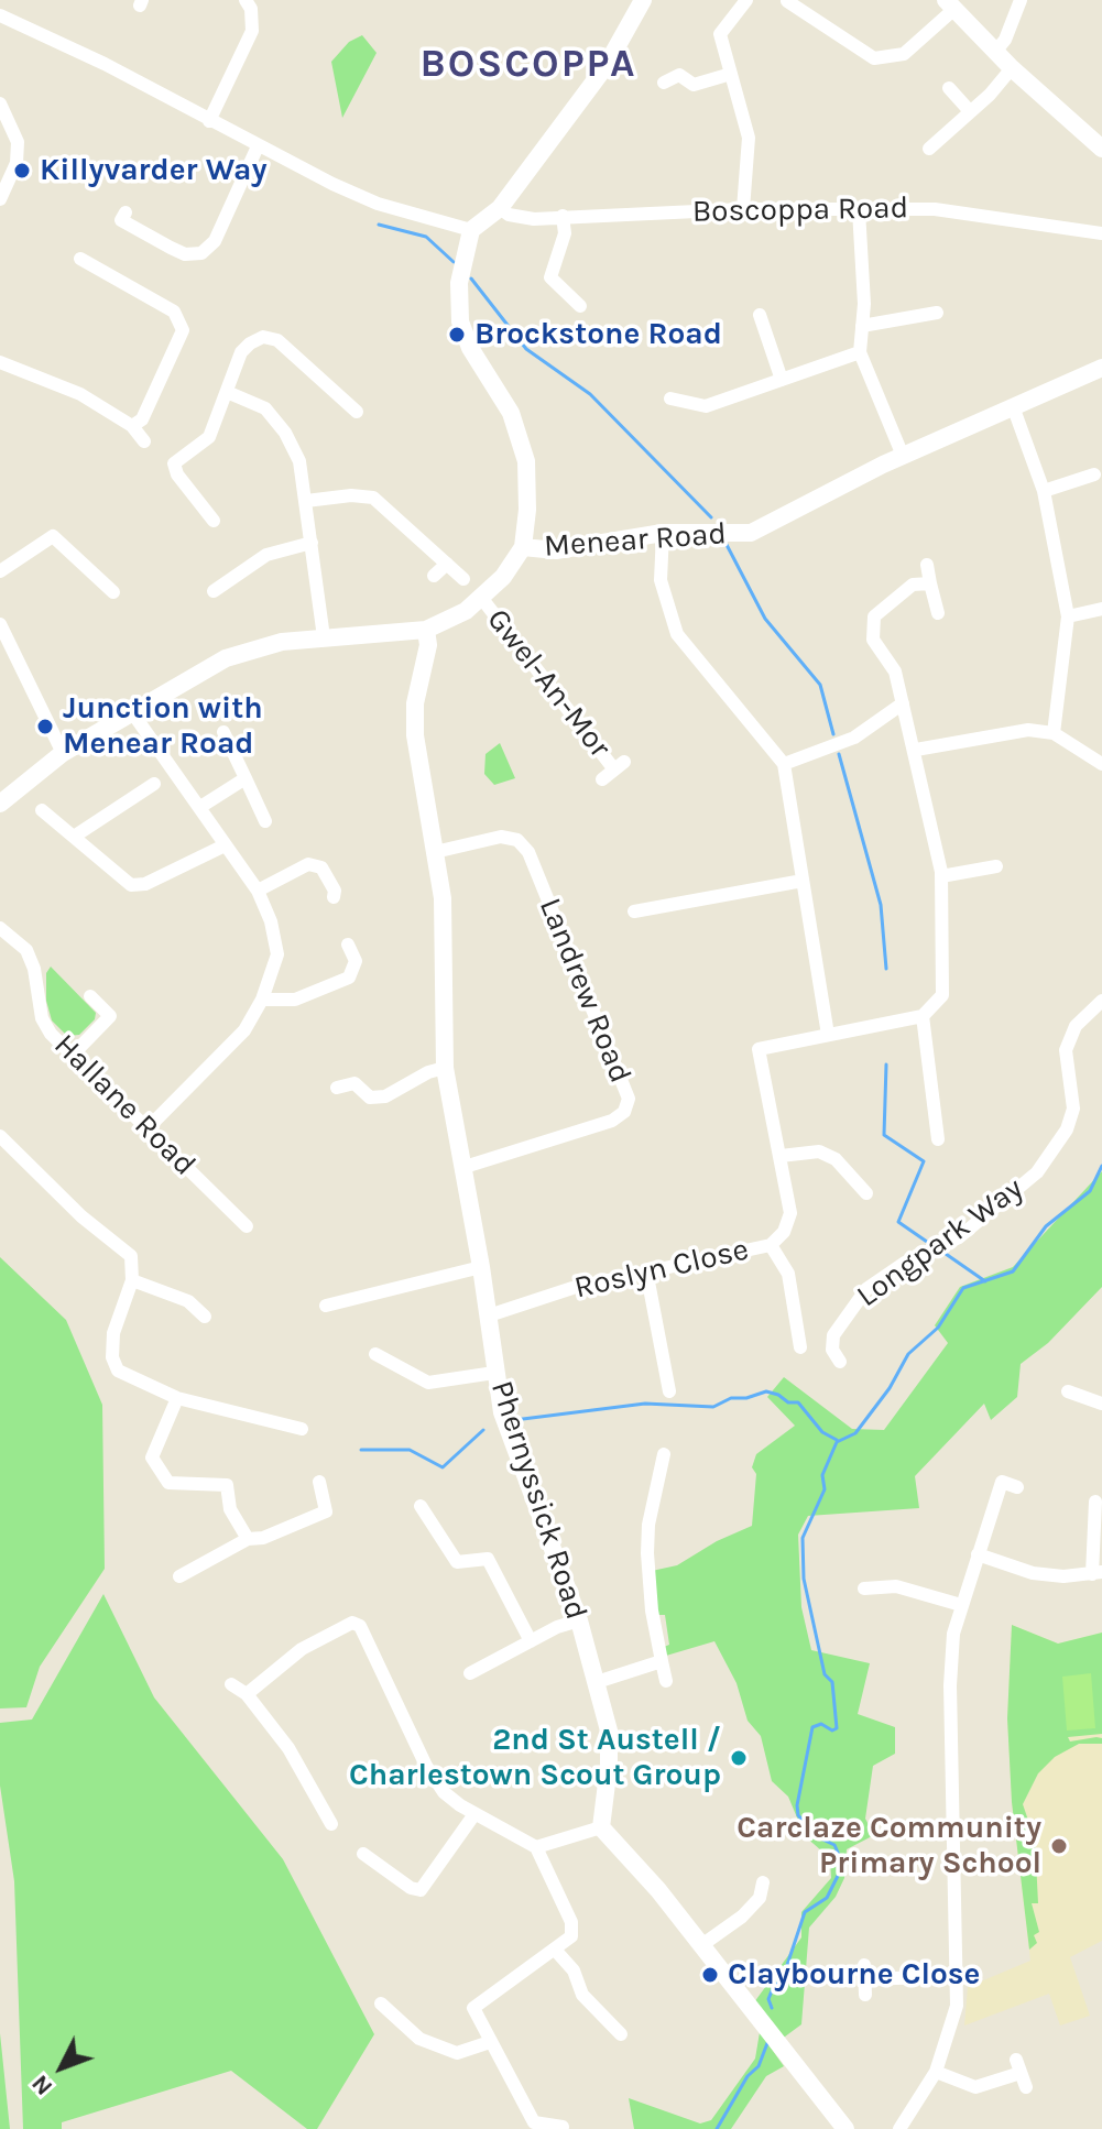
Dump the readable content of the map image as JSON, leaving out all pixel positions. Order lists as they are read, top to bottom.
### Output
{
  "streets": {
    "street": [
      "Boscoppa Road",
      "Menear Road",
      "Gwel-An-Mor",
      "Landrew Road",
      "Hallane Road",
      "Longpark Way",
      "Roslyn Close",
      "Phernyssick Road"
    ]
  },
  "crossings": [
    ["Menear Road", "Gwel-An-Mor"],
    ["Menear Road", "Phernyssick Road"],
    ["Landrew Road", "Phernyssick Road"],
    ["Roslyn Close", "Phernyssick Road"]
  ],
  "districts": ["BOSCOPPA"],
  "places": [
    "Killyvarder Way",
    "Brockstone Road",
    "Junction with Menear Road",
    "2nd St Austell / Charlestown Scout Group",
    "Carclaze Community Primary School",
    "Claybourne Close"
  ],
  "north": "bottom left"
}
